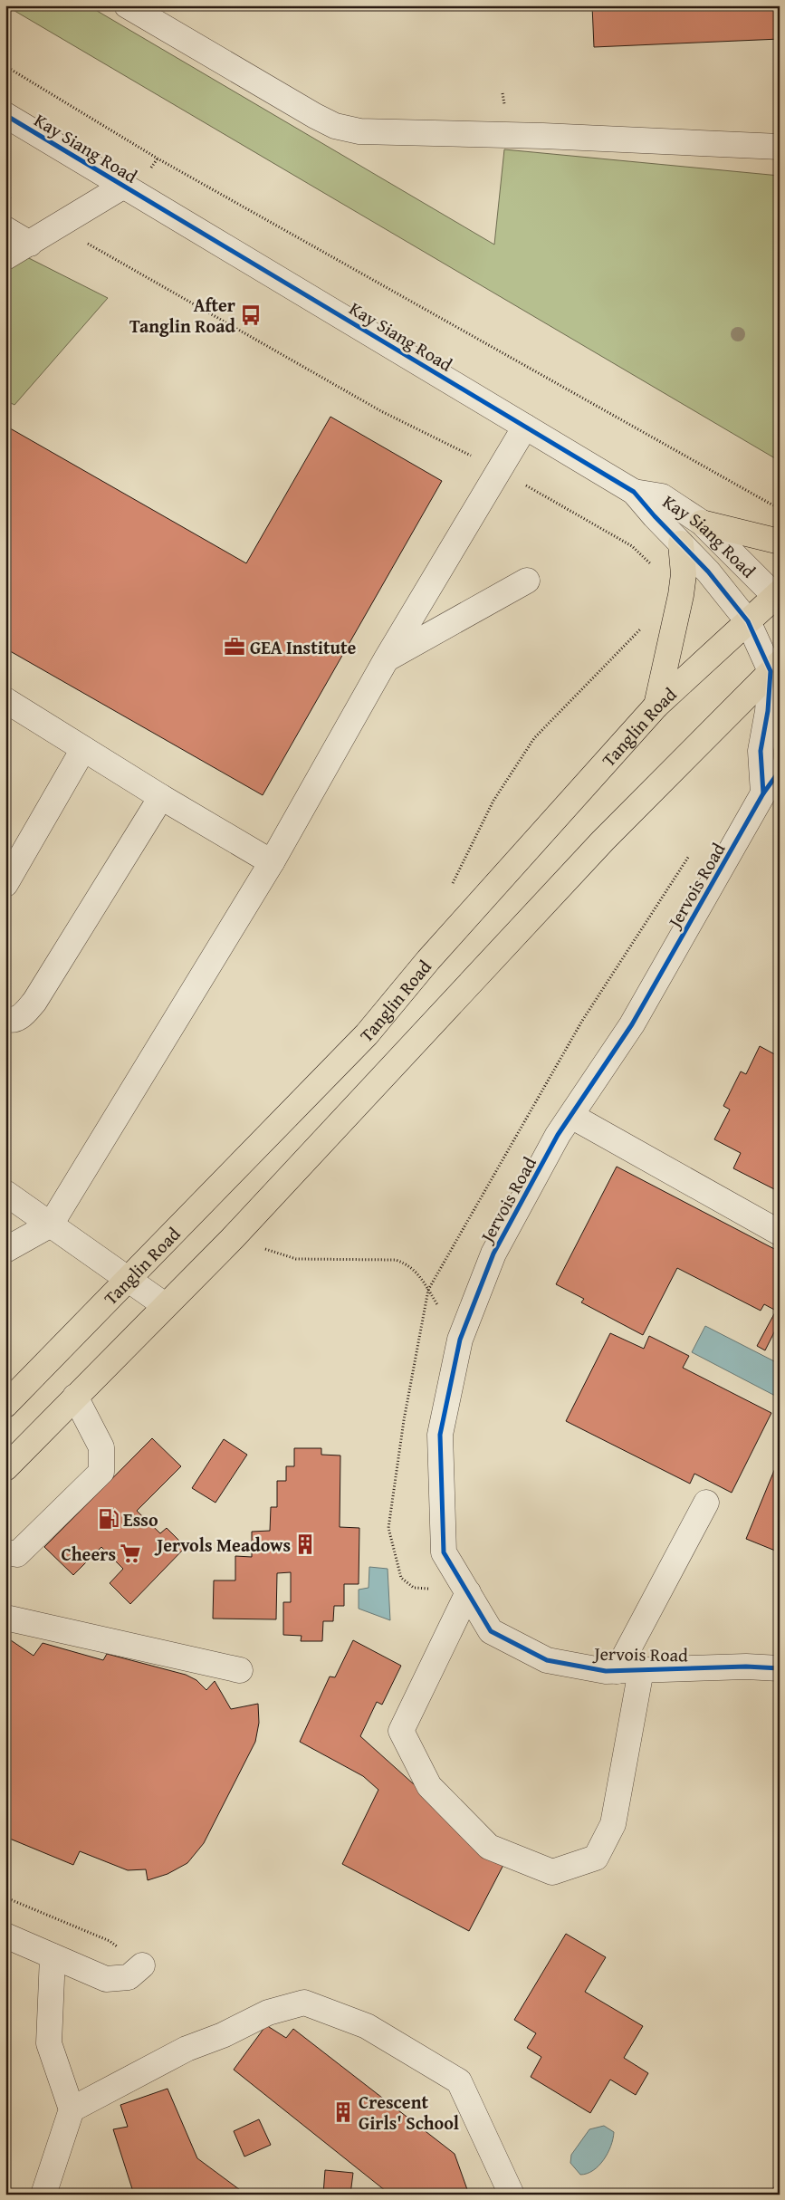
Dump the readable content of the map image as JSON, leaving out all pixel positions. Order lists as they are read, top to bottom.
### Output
{
  "streets": {
    "main road": ["Tanglin Road"],
    "street": ["Kay Siang Road", "Jervois Road"]
  },
  "crossings": [
    ["Kay Siang Road", "Tanglin Road"]
  ],
  "places": {
    "bus stop": ["After Tanglin Road"],
    "office": ["GEA Institute"],
    "fuel station": ["Esso"],
    "building": ["Jervols Meadows", "Crescent Girls' School"],
    "supermarket": ["Cheers"]
  }
}
